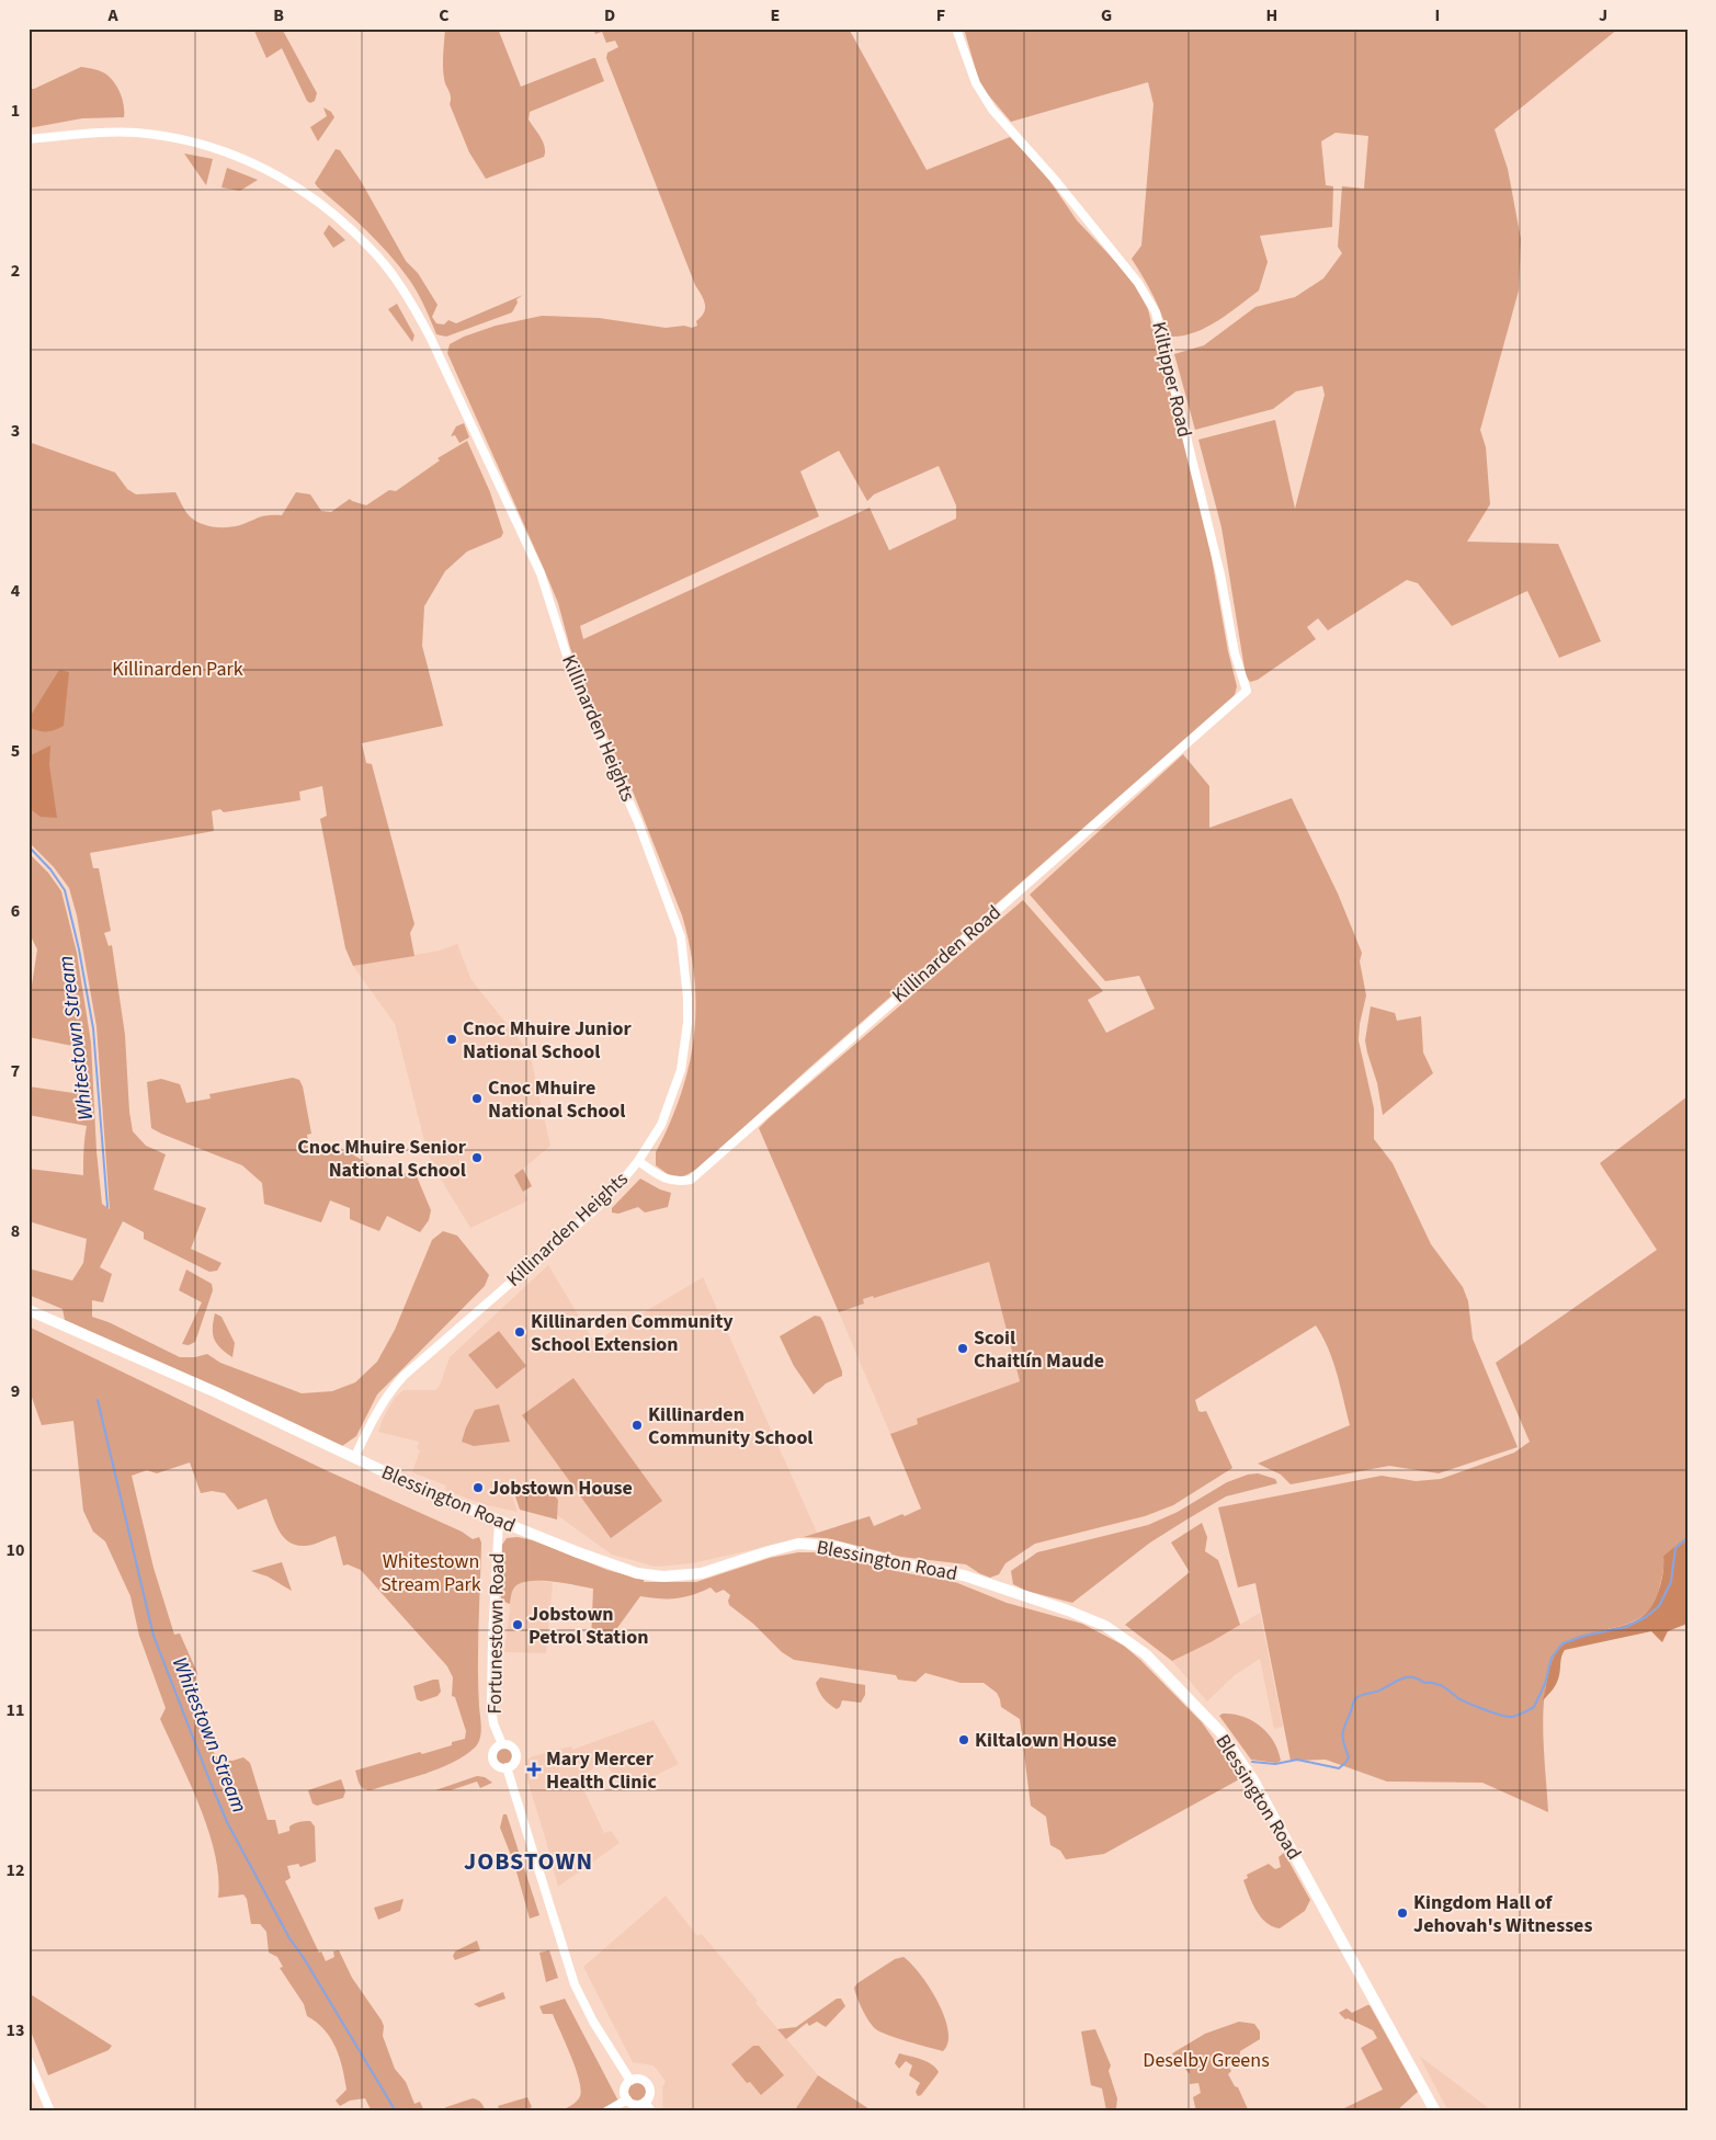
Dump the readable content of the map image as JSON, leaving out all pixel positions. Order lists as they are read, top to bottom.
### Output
{
  "streets": {
    "main road": ["Blessington Road"],
    "street": [
      "Kiltipper Road",
      "Killinarden Heights",
      "Killinarden Road",
      "Fortunestown Road"
    ]
  },
  "crossings": [
    ["Kiltipper Road", "Killinarden Road"],
    ["Killinarden Heights", "Killinarden Road"],
    ["Killinarden Heights", "Blessington Road"],
    ["Blessington Road", "Fortunestown Road"]
  ],
  "districts": ["JOBSTOWN"],
  "water": ["Whitestown Stream"],
  "parks": ["Killinarden Park", "Whitestown Stream Park", "Deselby Greens"],
  "places": {
    "other": [
      "Cnoc Mhuire Junior National School",
      "Cnoc Mhuire National School",
      "Cnoc Mhuire Senior National School",
      "Killinarden Community School Extension",
      "Scoil Chaitlín Maude",
      "Killinarden Community School",
      "Jobstown House",
      "Jobstown Petrol Station",
      "Kiltalown House",
      "Kingdom Hall of Jehovah's Witnesses"
    ],
    "health": ["Mary Mercer Health Clinic"]
  },
  "grid": {
    "columns": [
      "A",
      "B",
      "C",
      "D",
      "E",
      "F",
      "G",
      "H",
      "I",
      "J"
    ],
    "rows": [
      "1",
      "2",
      "3",
      "4",
      "5",
      "6",
      "7",
      "8",
      "9",
      "10",
      "11",
      "12",
      "13"
    ]
  }
}
